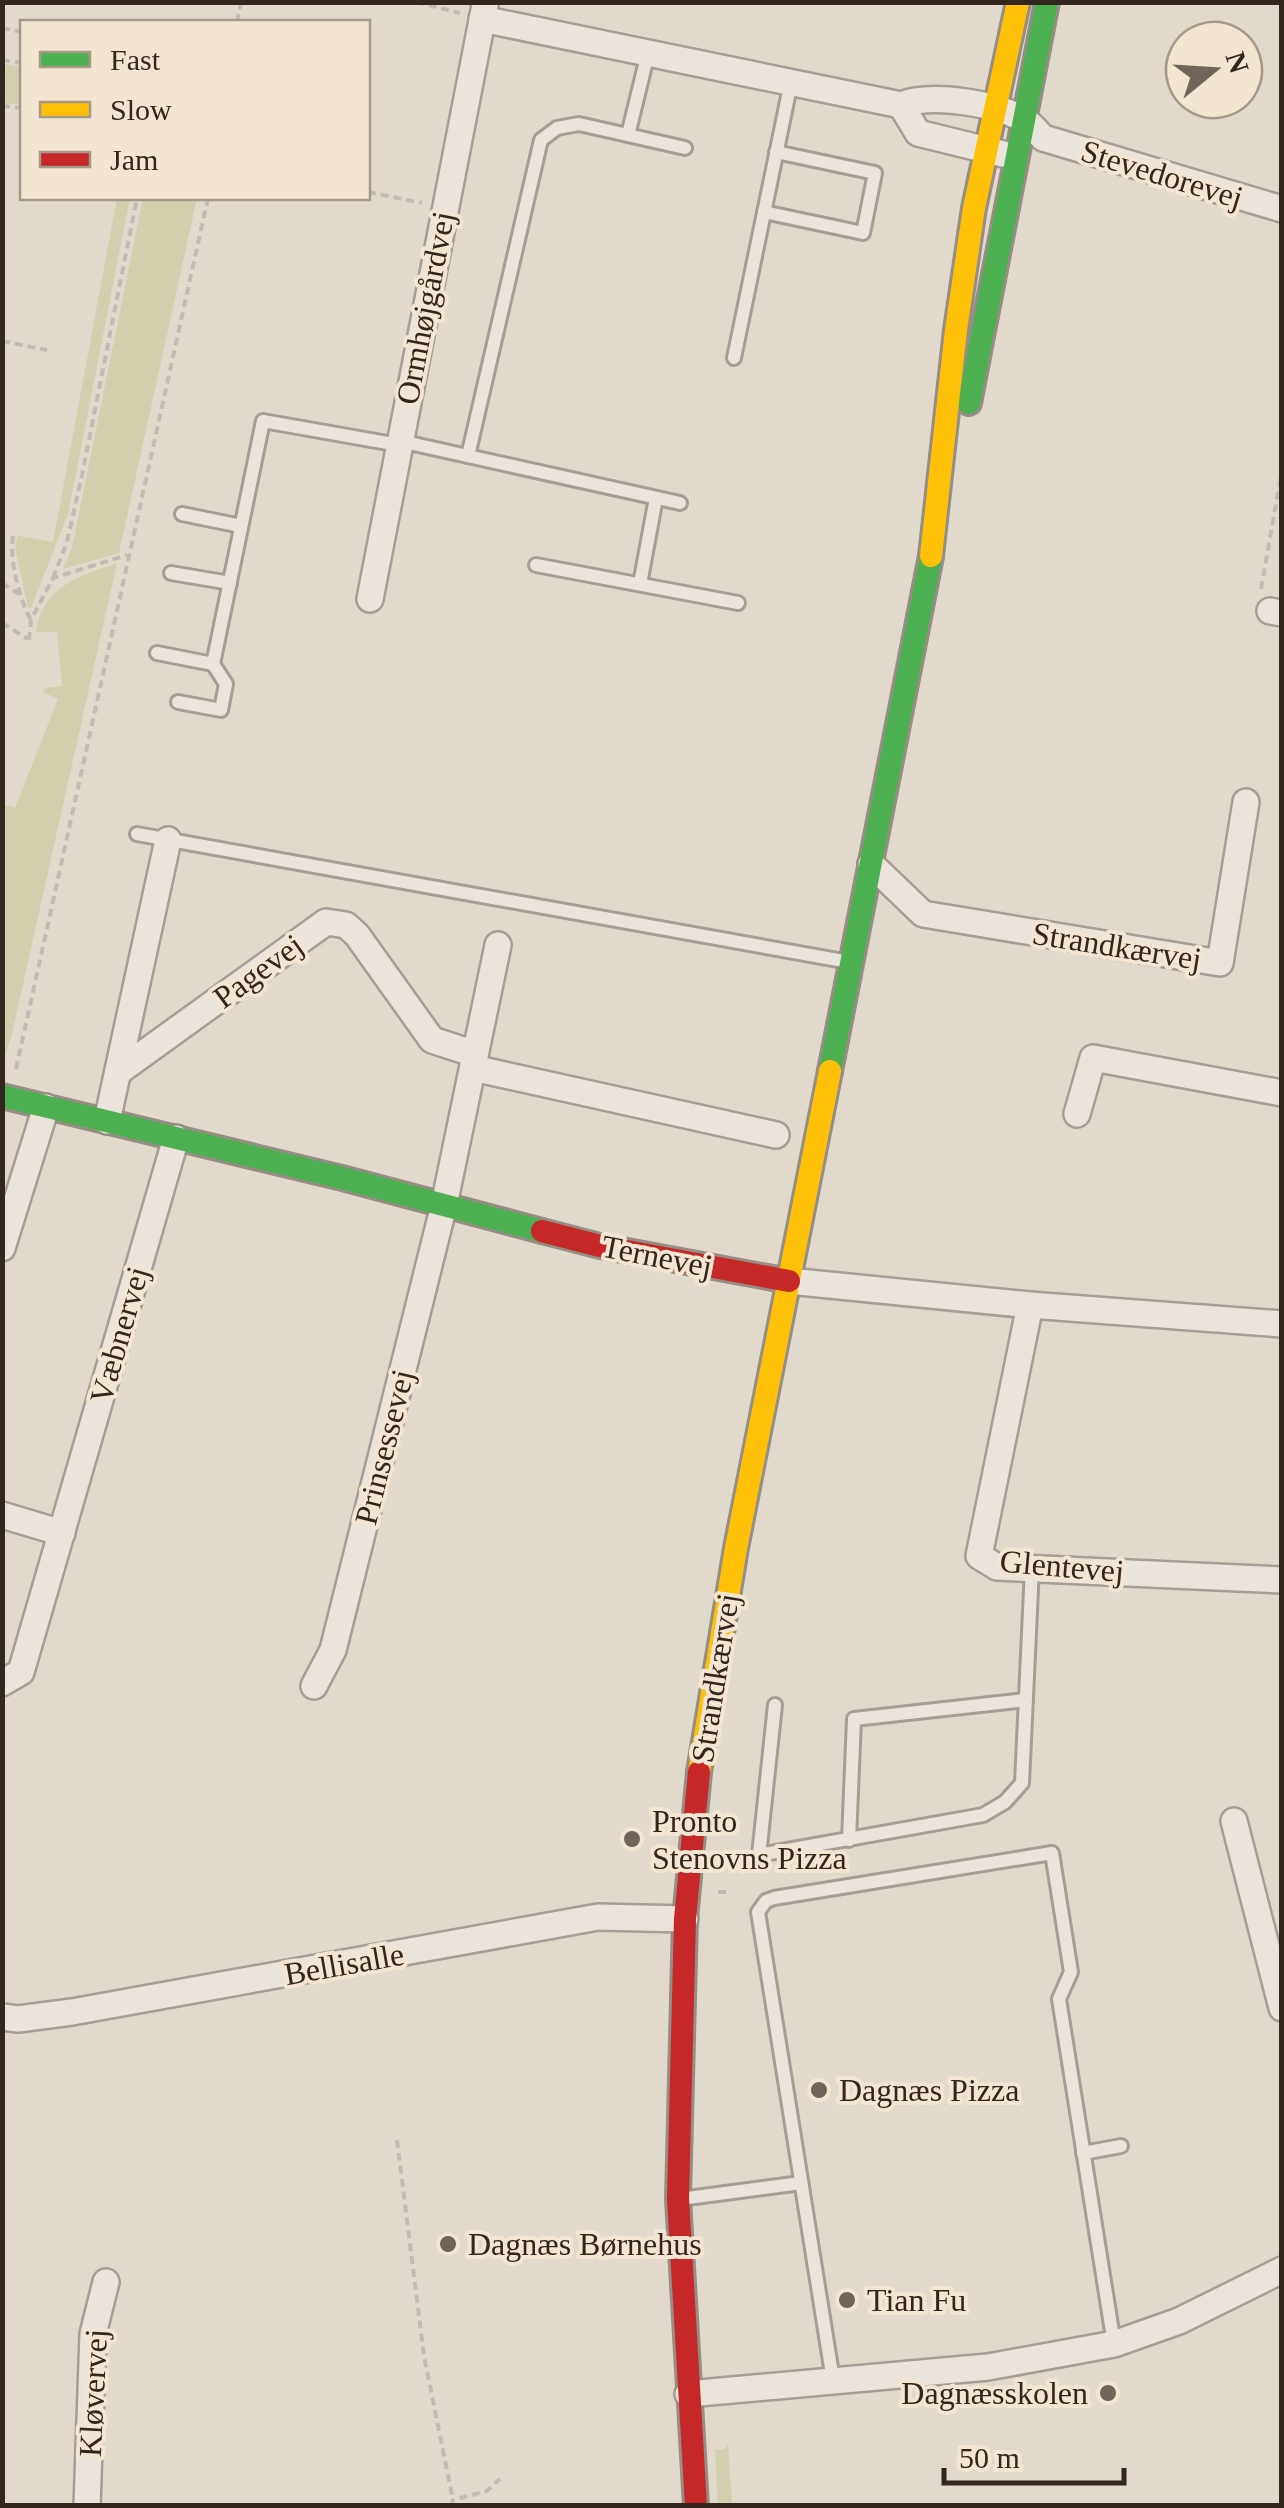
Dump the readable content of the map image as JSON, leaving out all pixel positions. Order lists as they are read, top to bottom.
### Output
{
  "streets": {
    "main road": ["Strandkærvej", "Ternevej"],
    "street": [
      "Stevedorevej",
      "Ormhøjgårdvej",
      "Pagevej",
      "Væbnervej",
      "Prinsessevej",
      "Glentevej",
      "Bellisalle",
      "Kløvervej"
    ]
  },
  "crossings": [
    ["Stevedorevej", "Strandkærvej"],
    ["Strandkærvej", "Ternevej"],
    ["Strandkærvej", "Bellisalle"],
    ["Ternevej", "Væbnervej"],
    ["Ternevej", "Prinsessevej"],
    ["Ternevej", "Glentevej"]
  ],
  "places": [
    "Pronto Stenovns Pizza",
    "Dagnæs Pizza",
    "Dagnæs Børnehus",
    "Tian Fu",
    "Dagnæsskolen"
  ],
  "legend": ["Fast", "Slow", "Jam"],
  "scale_bar": "50 m",
  "north": "right"
}
